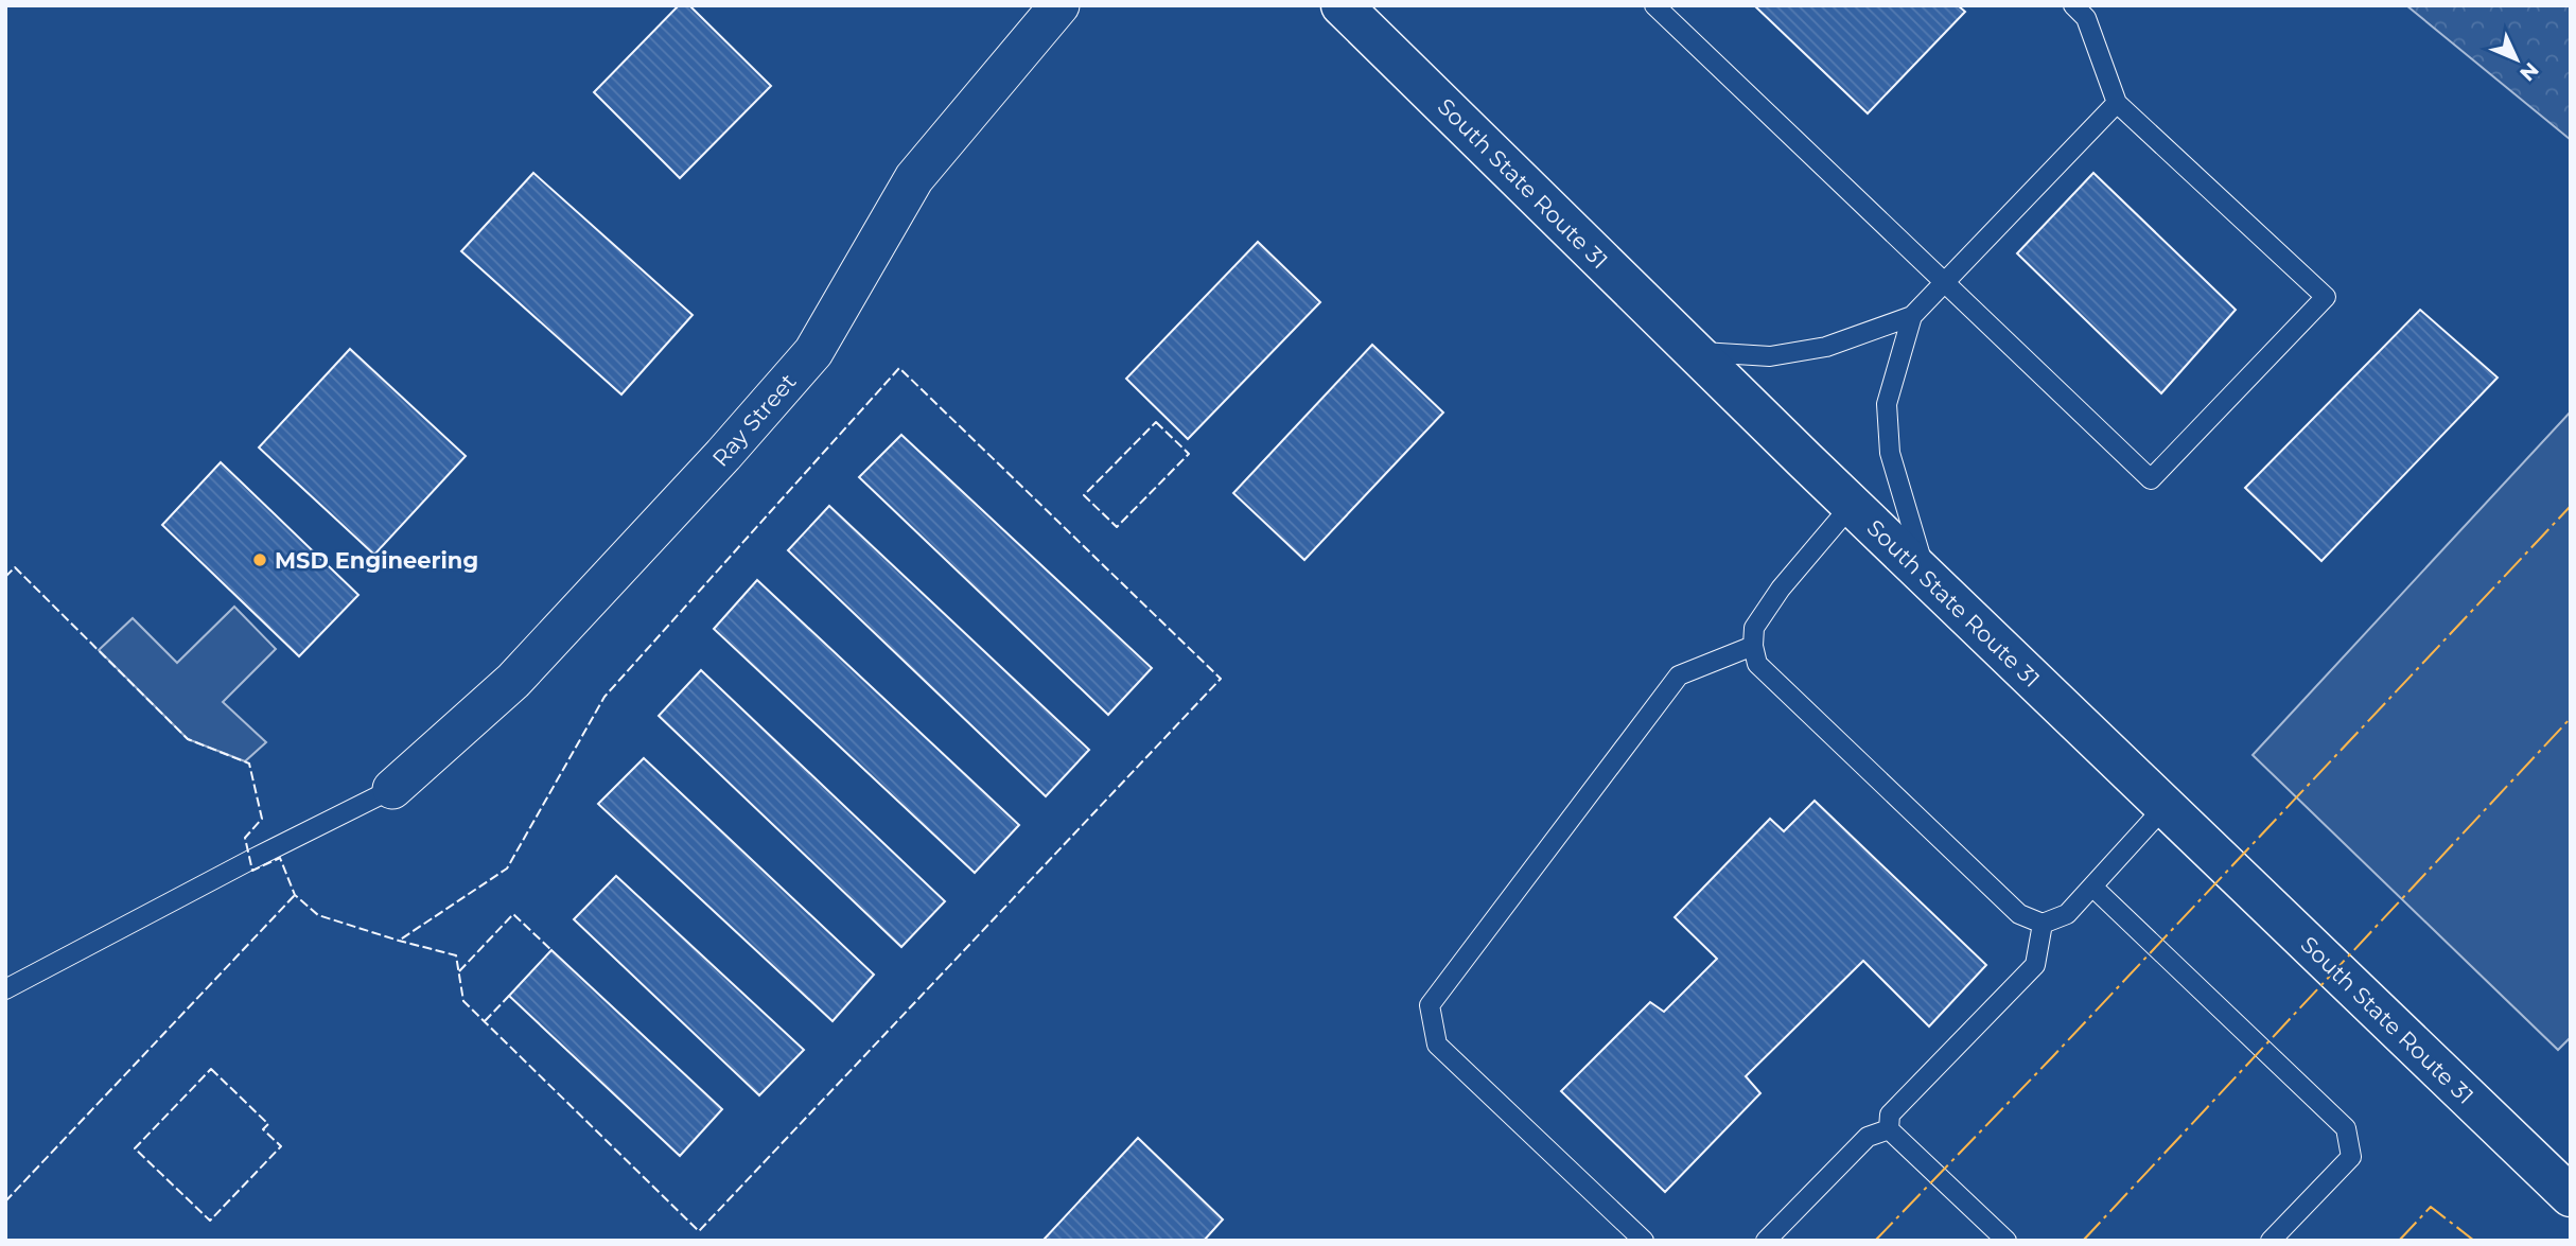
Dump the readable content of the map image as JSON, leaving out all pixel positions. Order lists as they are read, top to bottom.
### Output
{
  "streets": {
    "main road": ["South State Route 31"],
    "street": ["Ray Street"]
  },
  "places": ["MSD Engineering"],
  "north": "bottom right"
}
